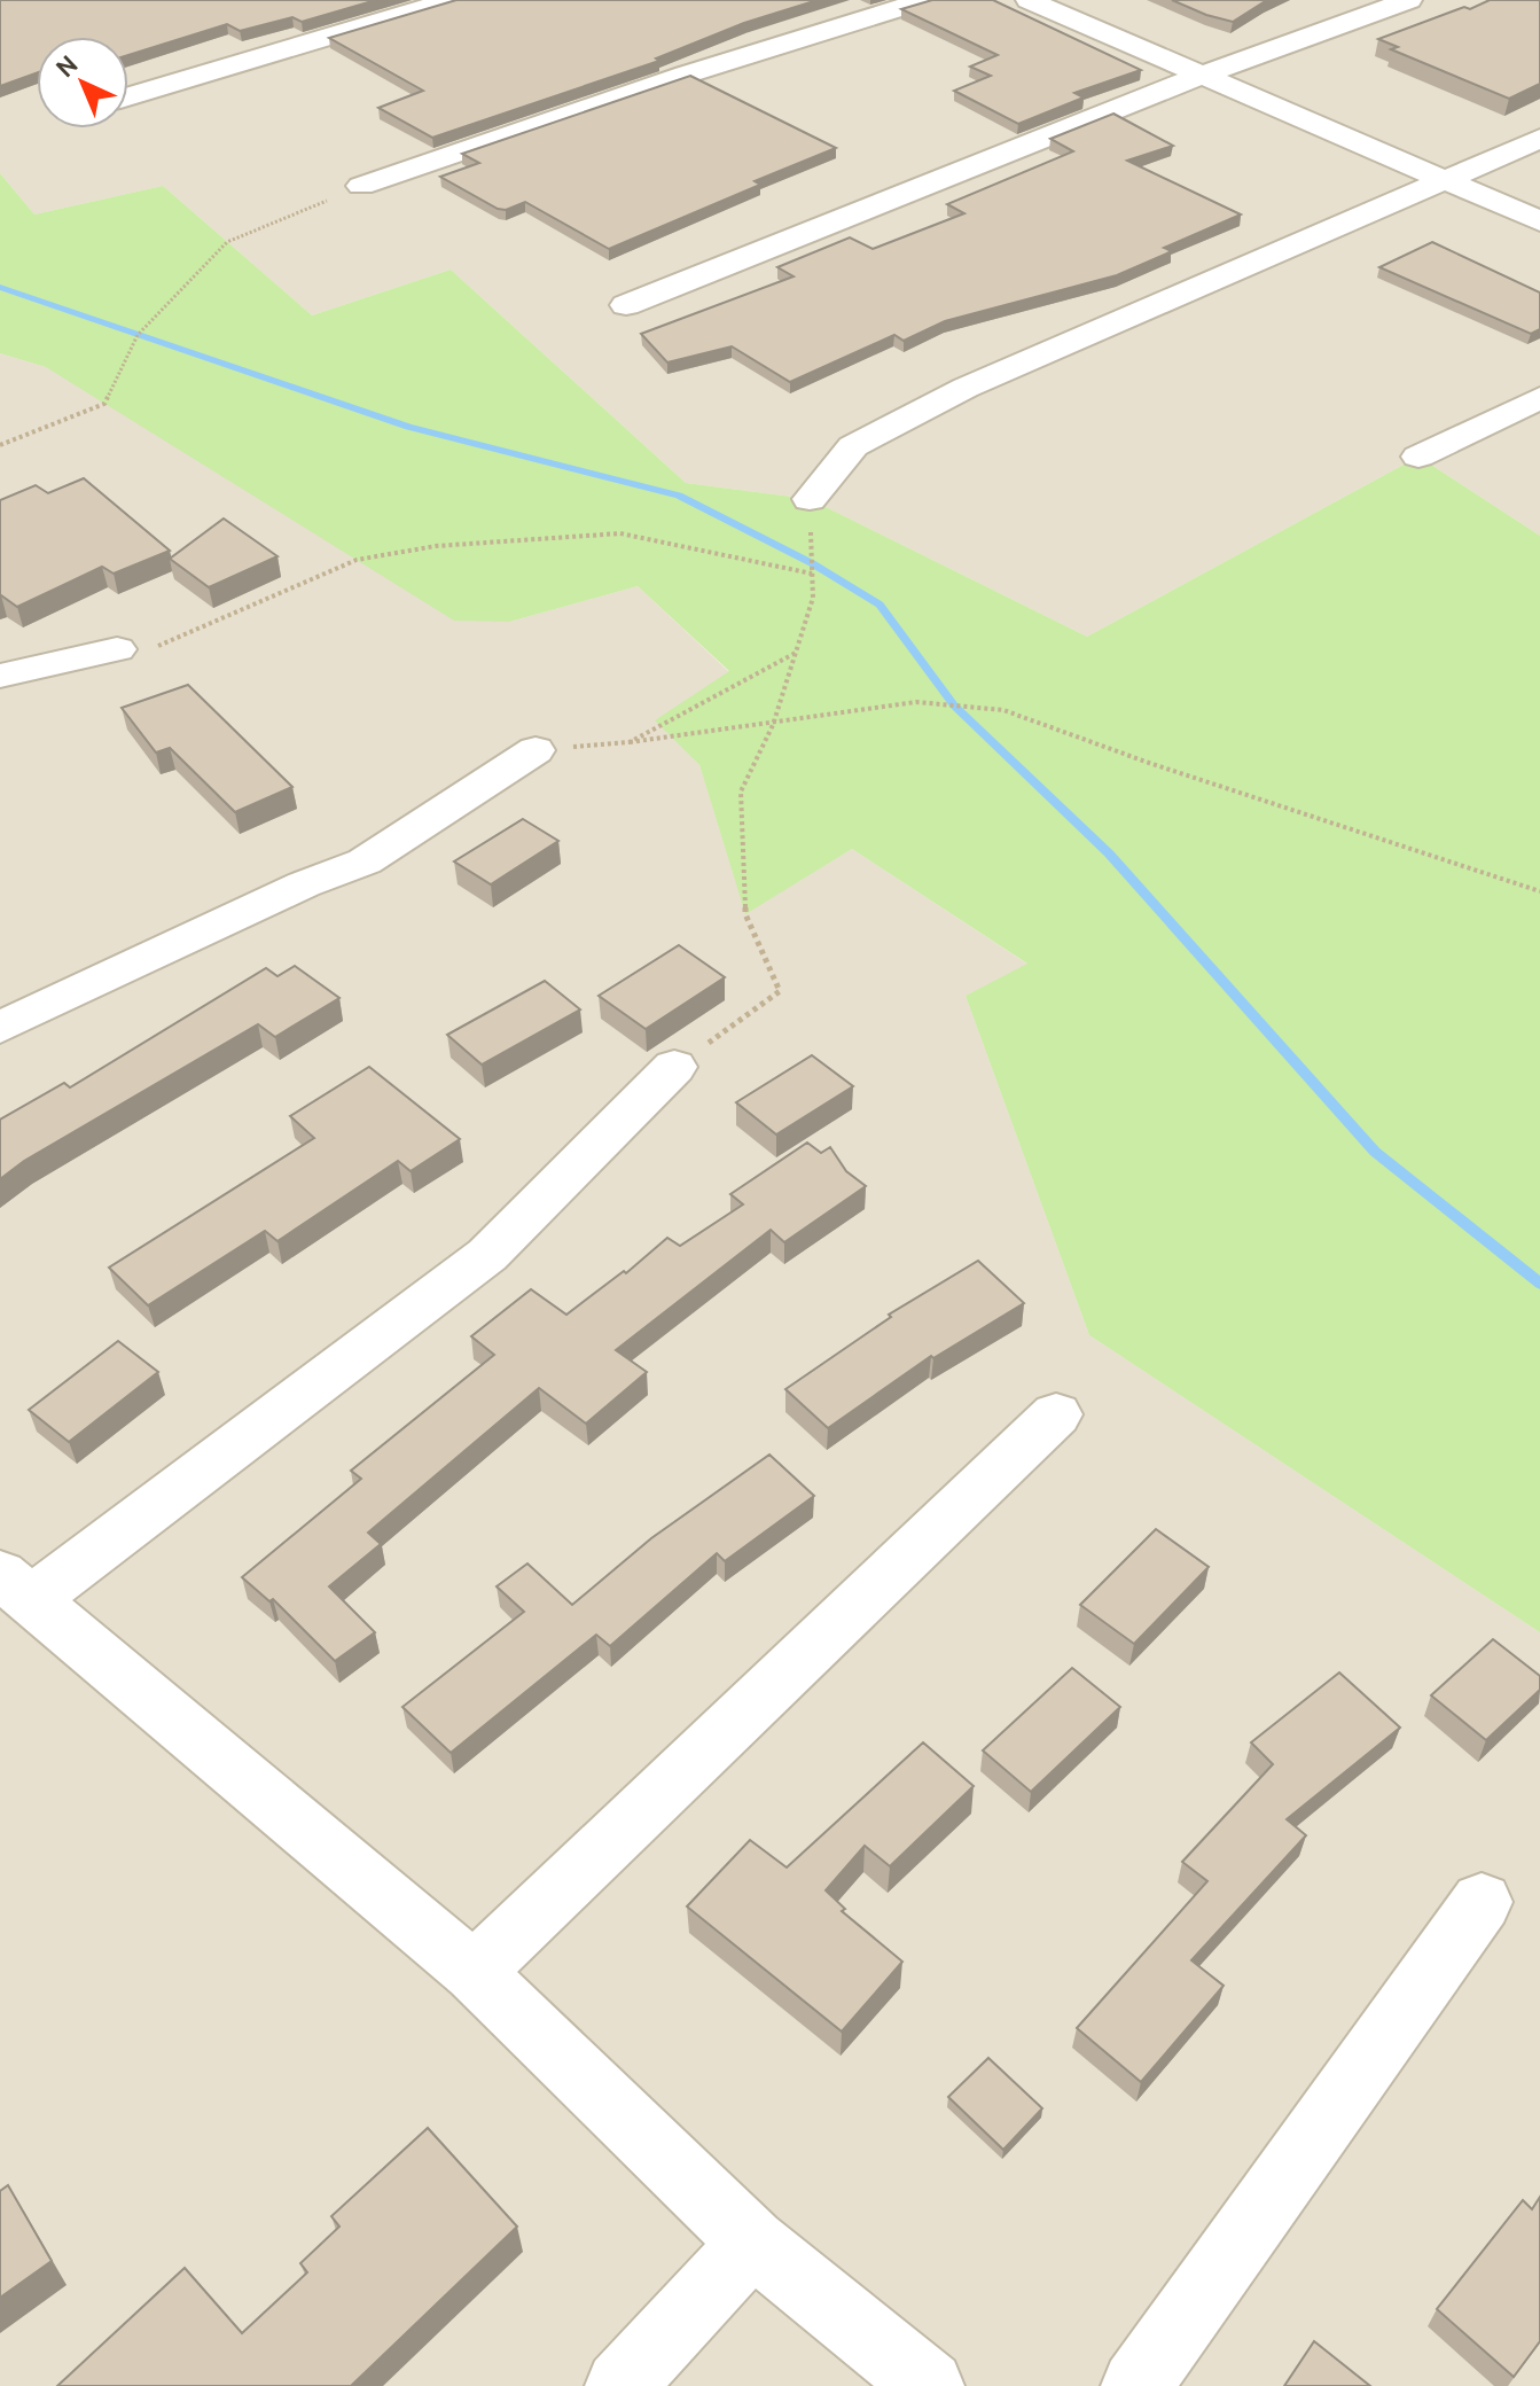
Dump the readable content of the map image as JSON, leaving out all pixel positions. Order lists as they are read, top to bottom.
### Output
{
  "north": "top left"
}
